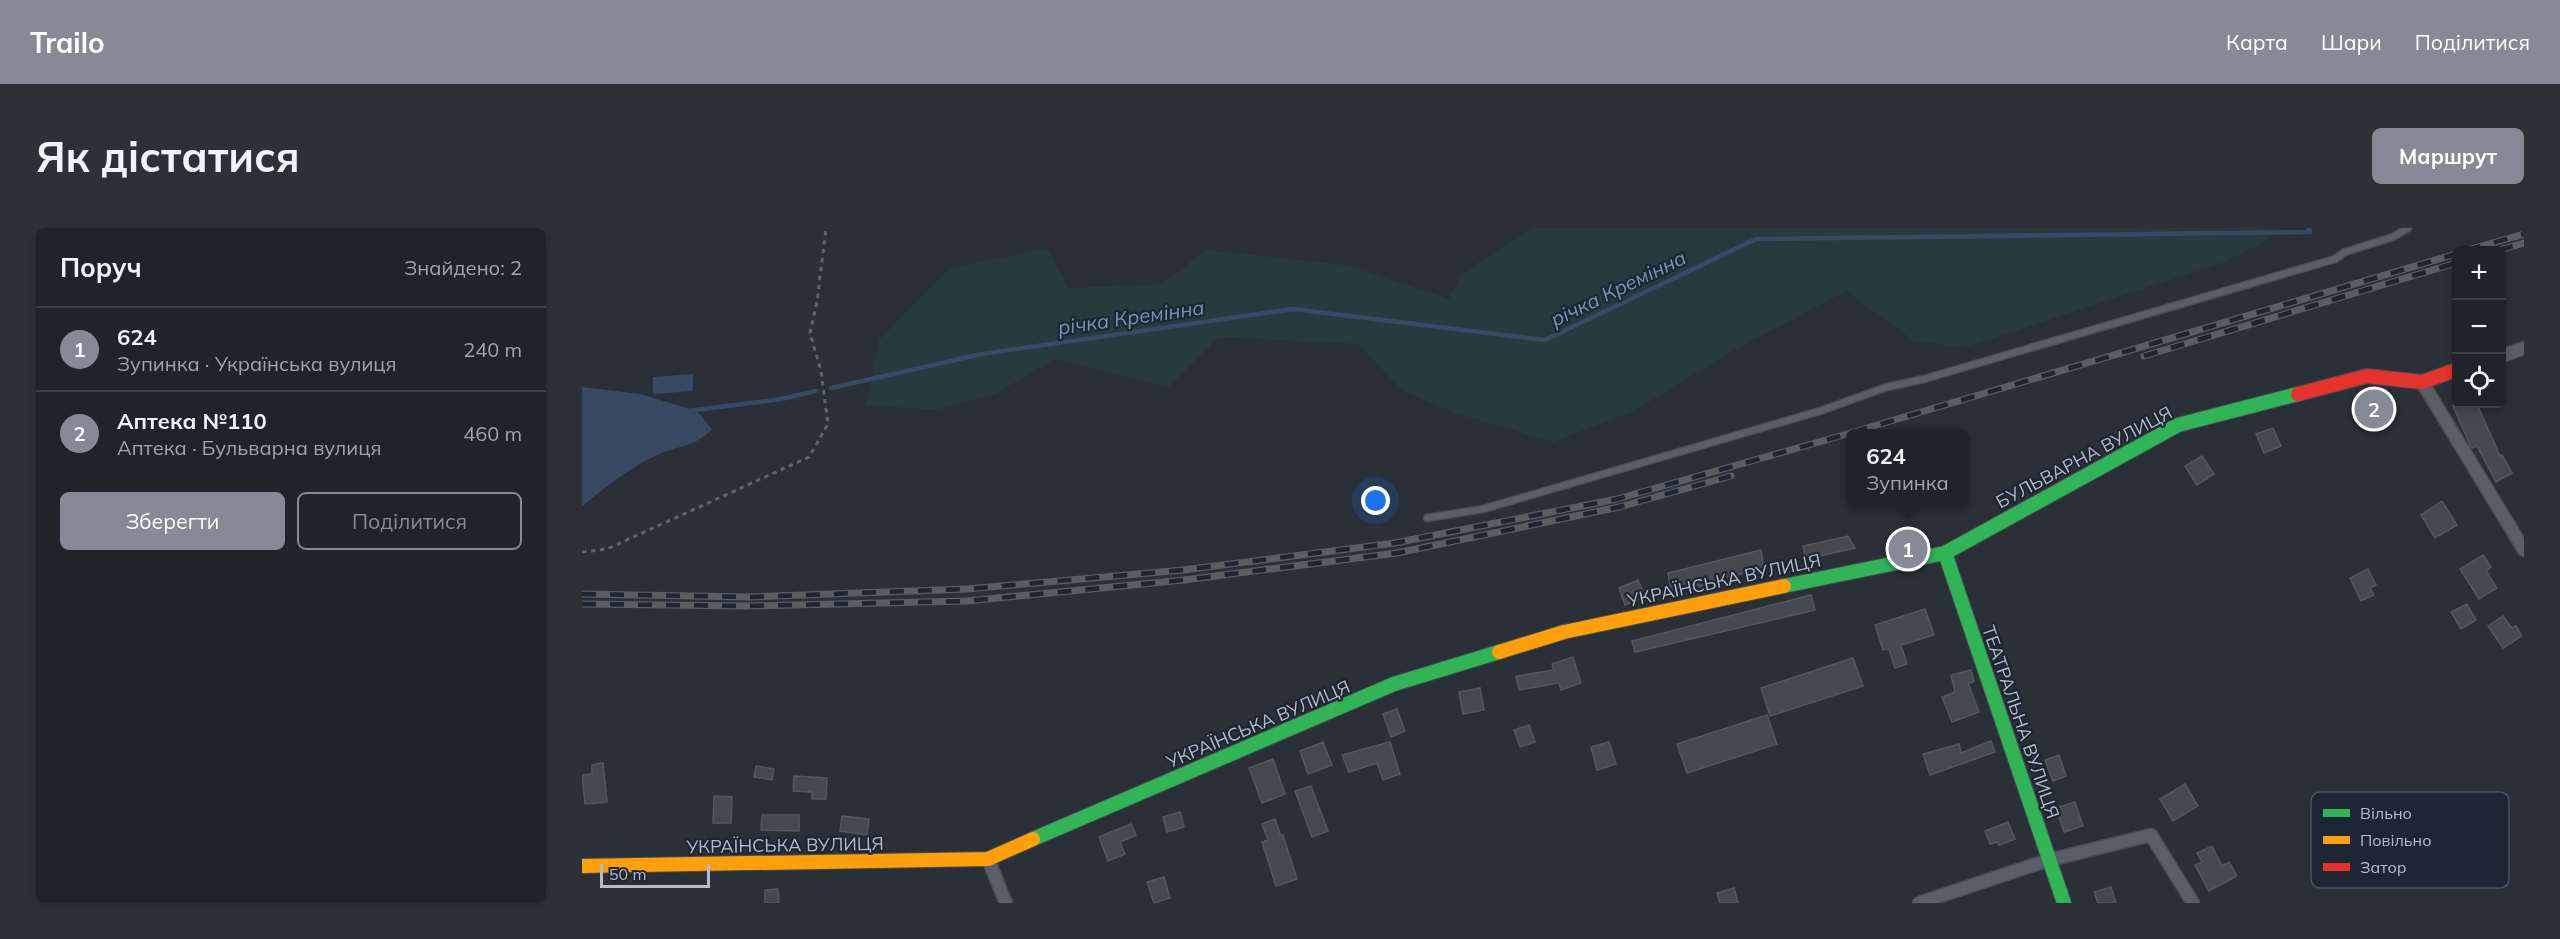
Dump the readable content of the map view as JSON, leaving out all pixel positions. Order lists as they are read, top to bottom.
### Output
{
  "streets": {
    "street": ["БУЛЬВАРНА ВУЛИЦЯ", "УКРАЇНСЬКА ВУЛИЦЯ", "ТЕАТРАЛЬНА ВУЛИЦЯ"]
  },
  "crossings": [
    ["БУЛЬВАРНА ВУЛИЦЯ", "УКРАЇНСЬКА ВУЛИЦЯ"],
    ["БУЛЬВАРНА ВУЛИЦЯ", "ТЕАТРАЛЬНА ВУЛИЦЯ"],
    ["УКРАЇНСЬКА ВУЛИЦЯ", "ТЕАТРАЛЬНА ВУЛИЦЯ"]
  ],
  "water": ["річка Кремінна"],
  "legend": ["Вільно", "Повільно", "Затор"],
  "scale_bar": "50 m",
  "page": {
    "header": "Trailo",
    "nav": ["Карта", "Шари", "Поділитися"],
    "buttons": [
      "Маршрут",
      ["Зберегти", "Поділитися"]
    ],
    "title": "Як дістатися",
    "heading": ["Поруч", "Знайдено: 2"],
    "map_buttons": ["+", "−"],
    "list": [
      {
        "mark": "1",
        "name": "624",
        "note": "Зупинка · Українська вулиця",
        "value": "240 m"
      },
      {
        "mark": "2",
        "name": "Аптека №110",
        "note": "Аптека · Бульварна вулиця",
        "value": "460 m"
      }
    ],
    "pins": ["2", "1"],
    "popup": ["624", "Зупинка"],
    "scale": "50 m"
  }
}
